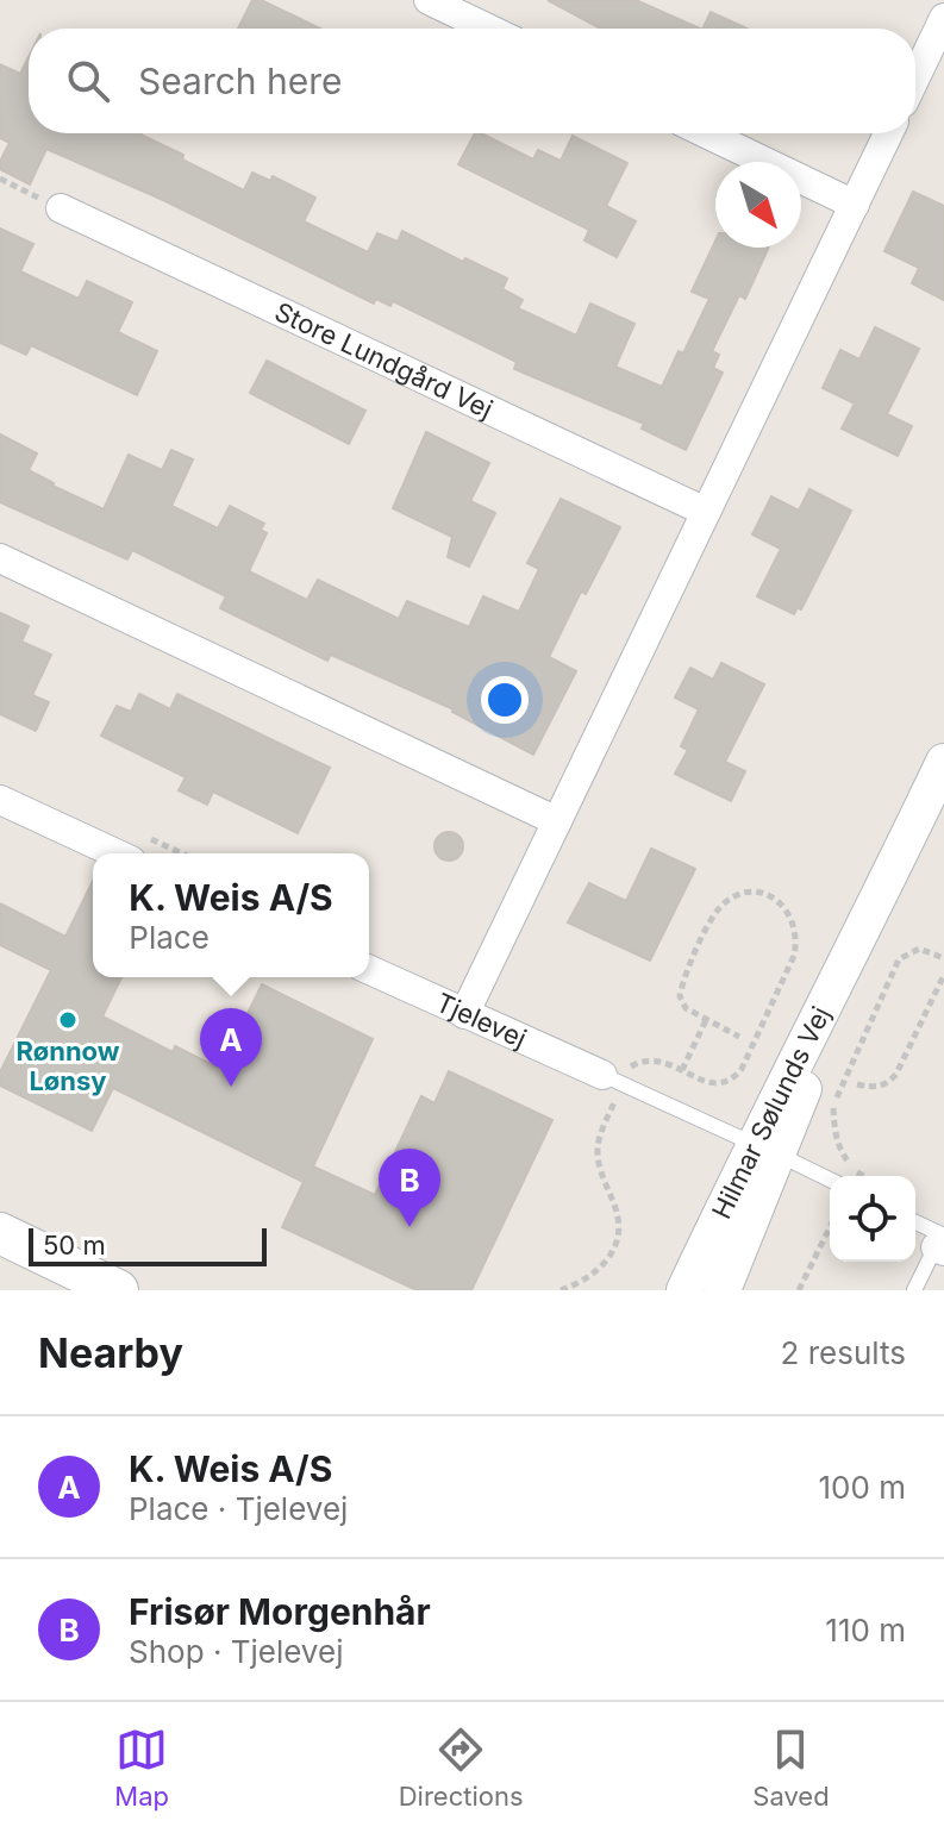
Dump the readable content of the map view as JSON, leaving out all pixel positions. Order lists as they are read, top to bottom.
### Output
{
  "streets": {
    "street": ["Store Lundgård Vej", "Tjelevej", "Hilmar Sølunds Vej"]
  },
  "places": ["Rønnow Lønsy"],
  "scale_bar": "50 m",
  "north": "bottom right",
  "page": {
    "search": "Search here",
    "popup": ["K. Weis A/S", "Place"],
    "pins": ["A", "B"],
    "scale": "50 m",
    "heading": ["Nearby", "2 results"],
    "list": [
      {
        "mark": "A",
        "name": "K. Weis A/S",
        "note": "Place · Tjelevej",
        "value": "100 m"
      },
      {
        "mark": "B",
        "name": "Frisør Morgenhår",
        "note": "Shop · Tjelevej",
        "value": "110 m"
      }
    ],
    "nav": ["Map", "Directions", "Saved"]
  }
}
